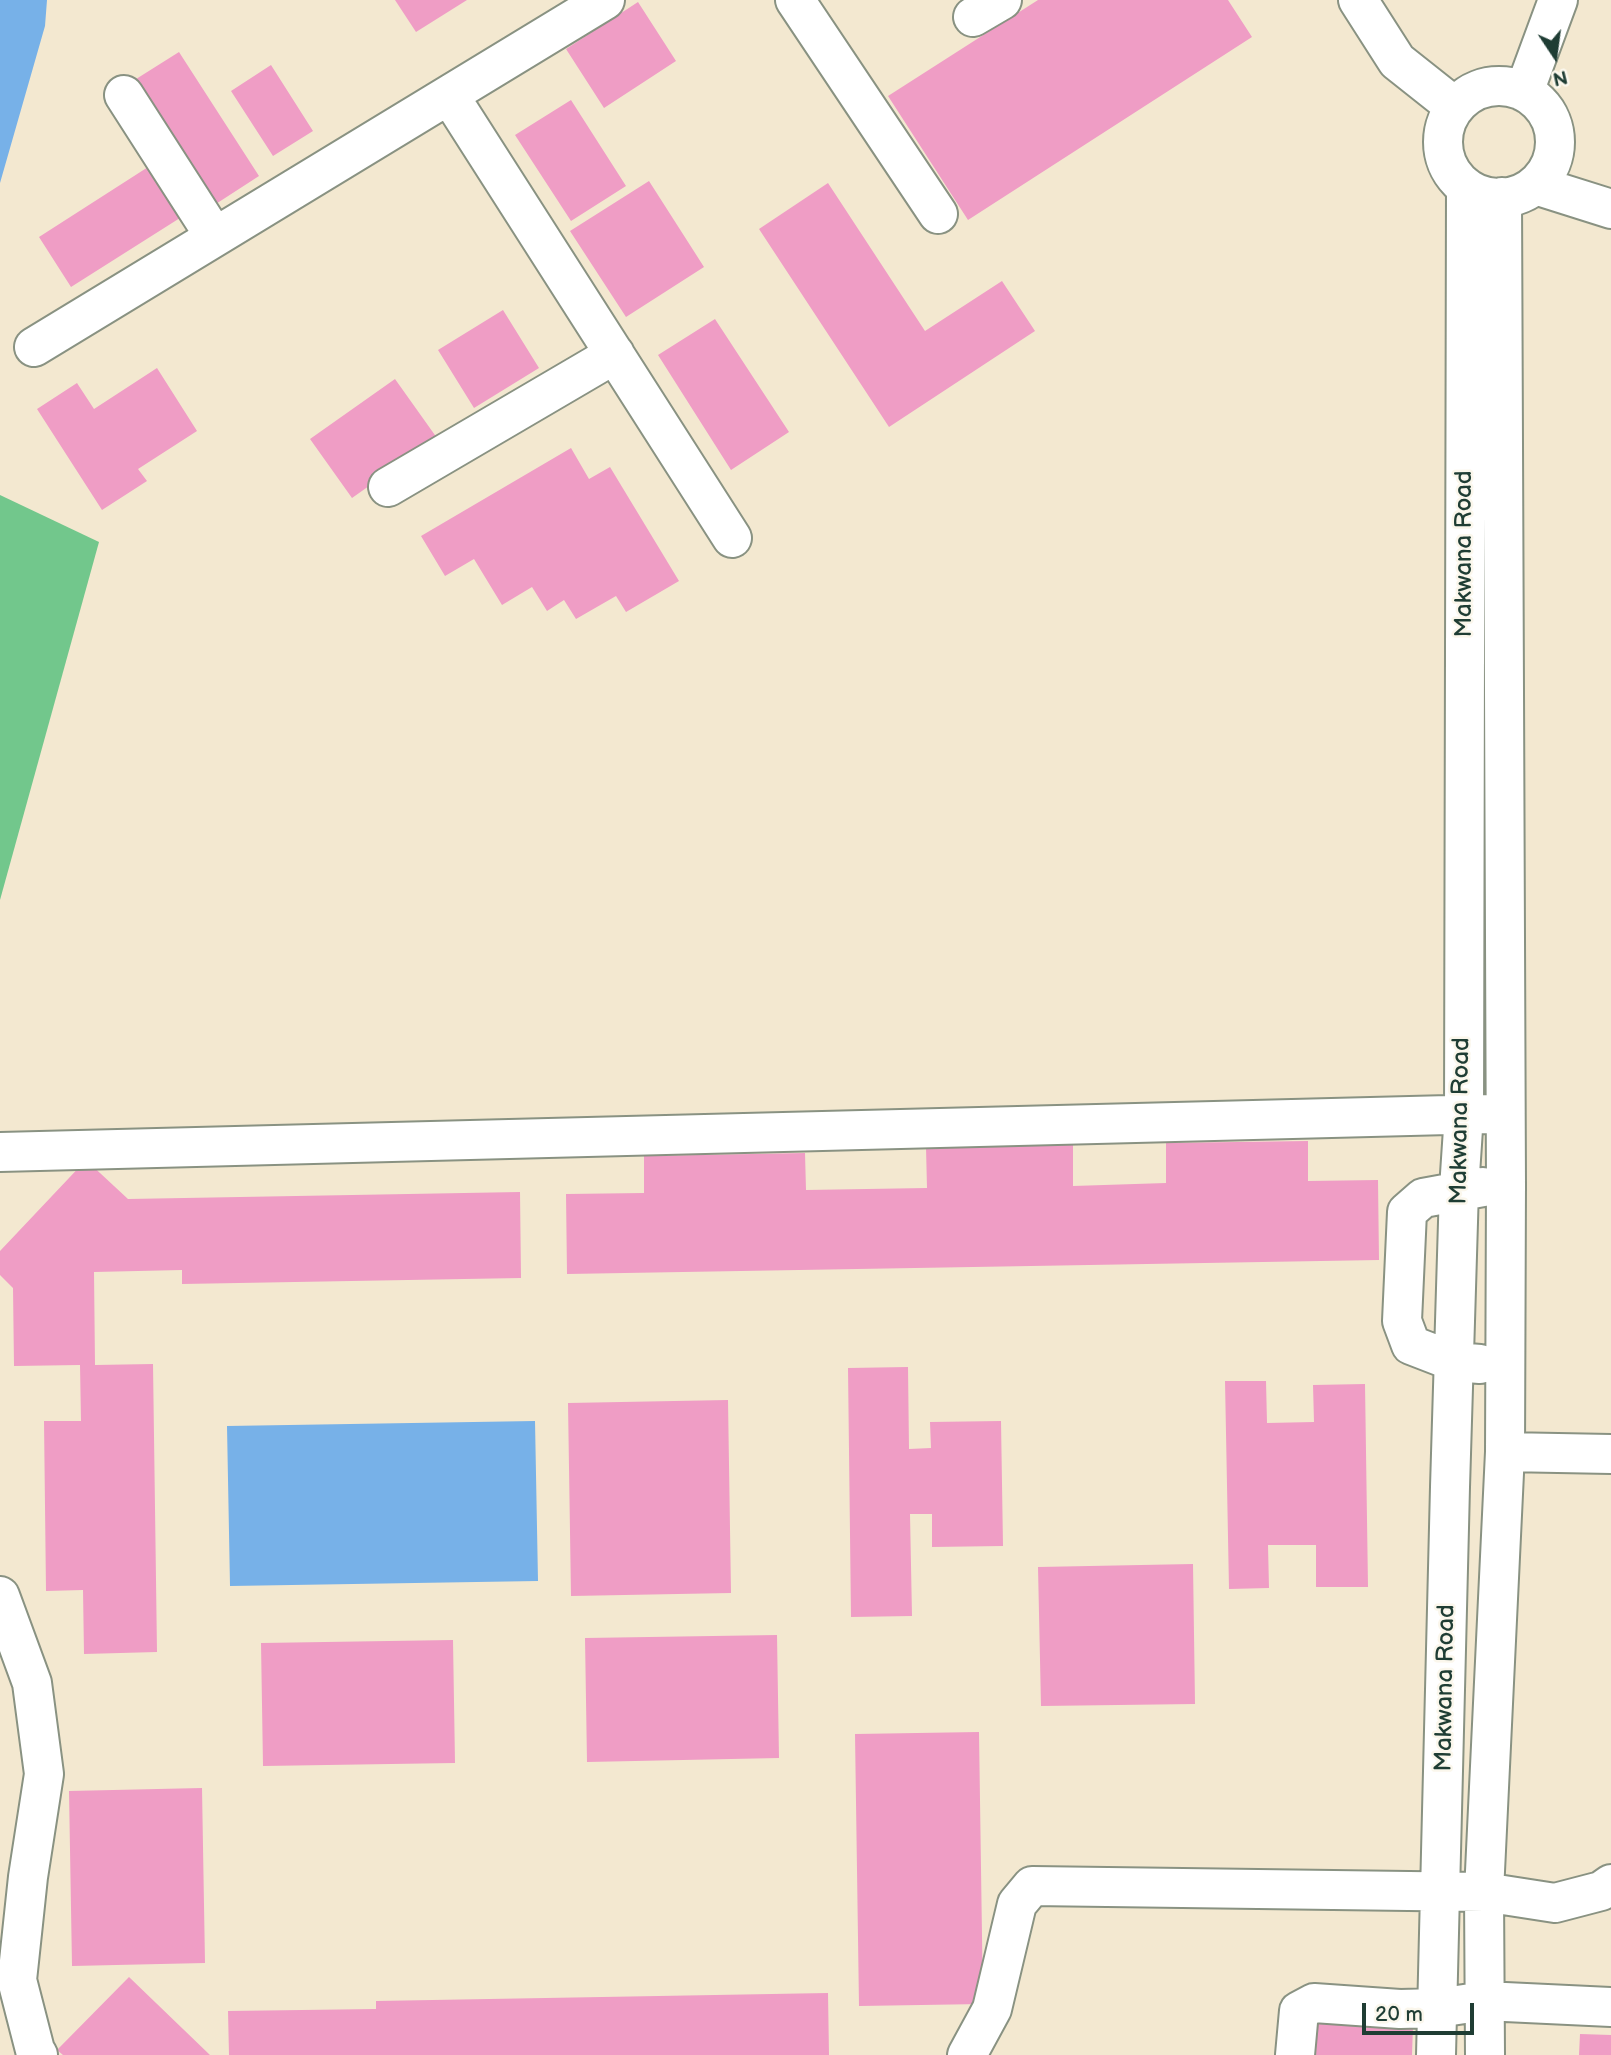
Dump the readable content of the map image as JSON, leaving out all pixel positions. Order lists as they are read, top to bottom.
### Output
{
  "streets": {
    "street": ["Makwana Road"]
  },
  "scale_bar": "20 m",
  "north": "bottom"
}
